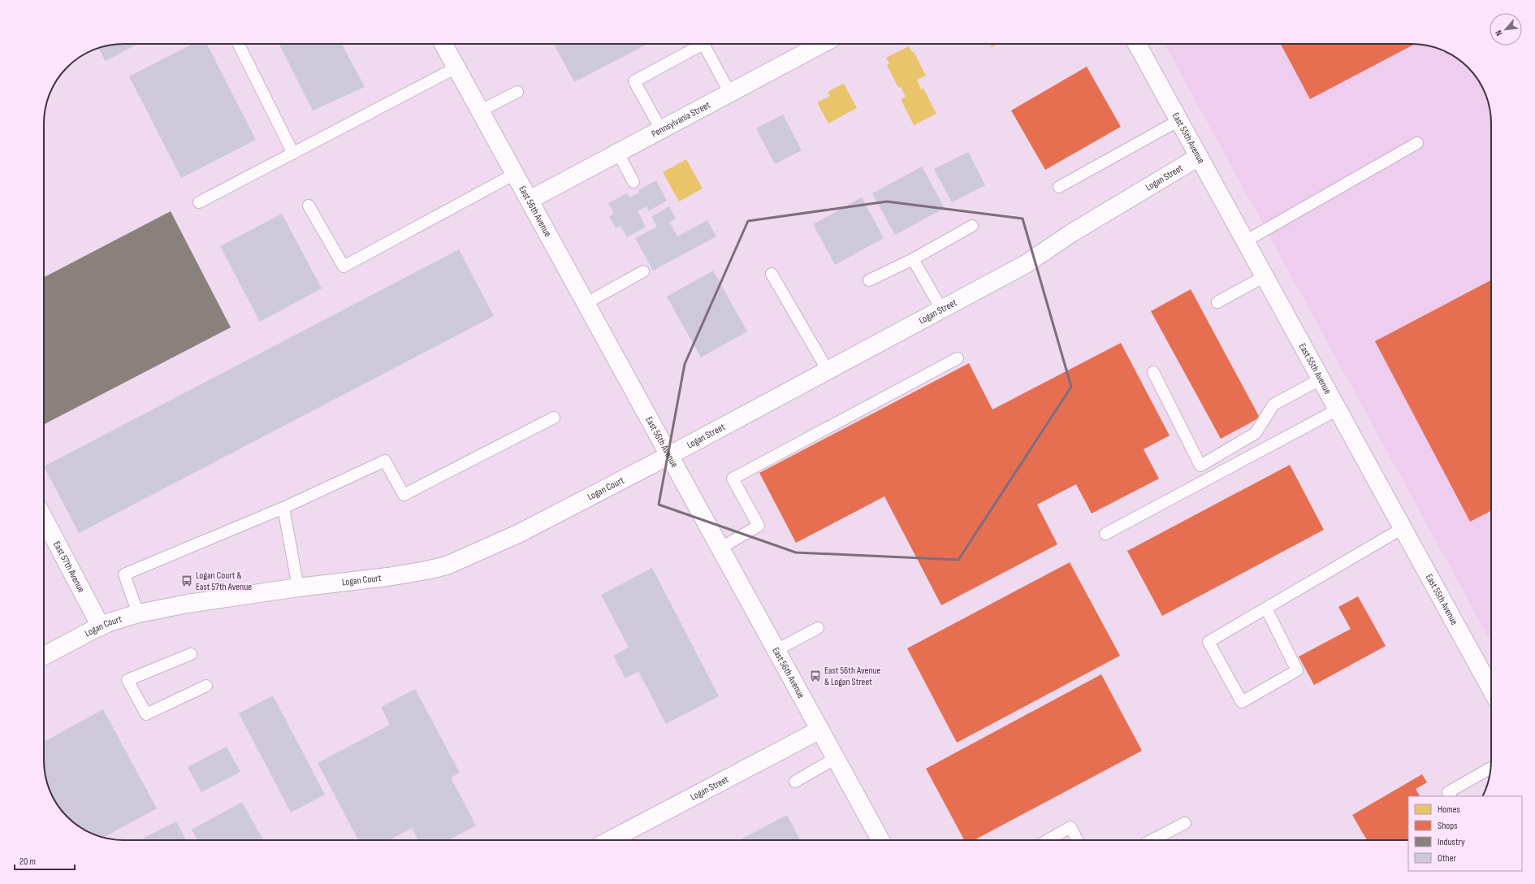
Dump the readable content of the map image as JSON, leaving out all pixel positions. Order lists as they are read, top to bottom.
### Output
{
  "streets": {
    "street": [
      "Pennsylvania Street",
      "East 55th Avenue",
      "Logan Street",
      "East 56th Avenue",
      "Logan Court",
      "East 57th Avenue"
    ]
  },
  "crossings": [
    ["Pennsylvania Street", "East 56th Avenue"],
    ["East 55th Avenue", "Logan Street"],
    ["Logan Street", "East 56th Avenue"],
    ["Logan Street", "Logan Court"],
    ["East 56th Avenue", "Logan Court"],
    ["Logan Court", "East 57th Avenue"]
  ],
  "places": {
    "bus stop": ["Logan Court & East 57th Avenue", "East 56th Avenue & Logan Street"]
  },
  "legend": [
    "Homes",
    "Shops",
    "Industry",
    "Other"
  ],
  "scale_bar": "20 m",
  "north": "bottom left"
}
